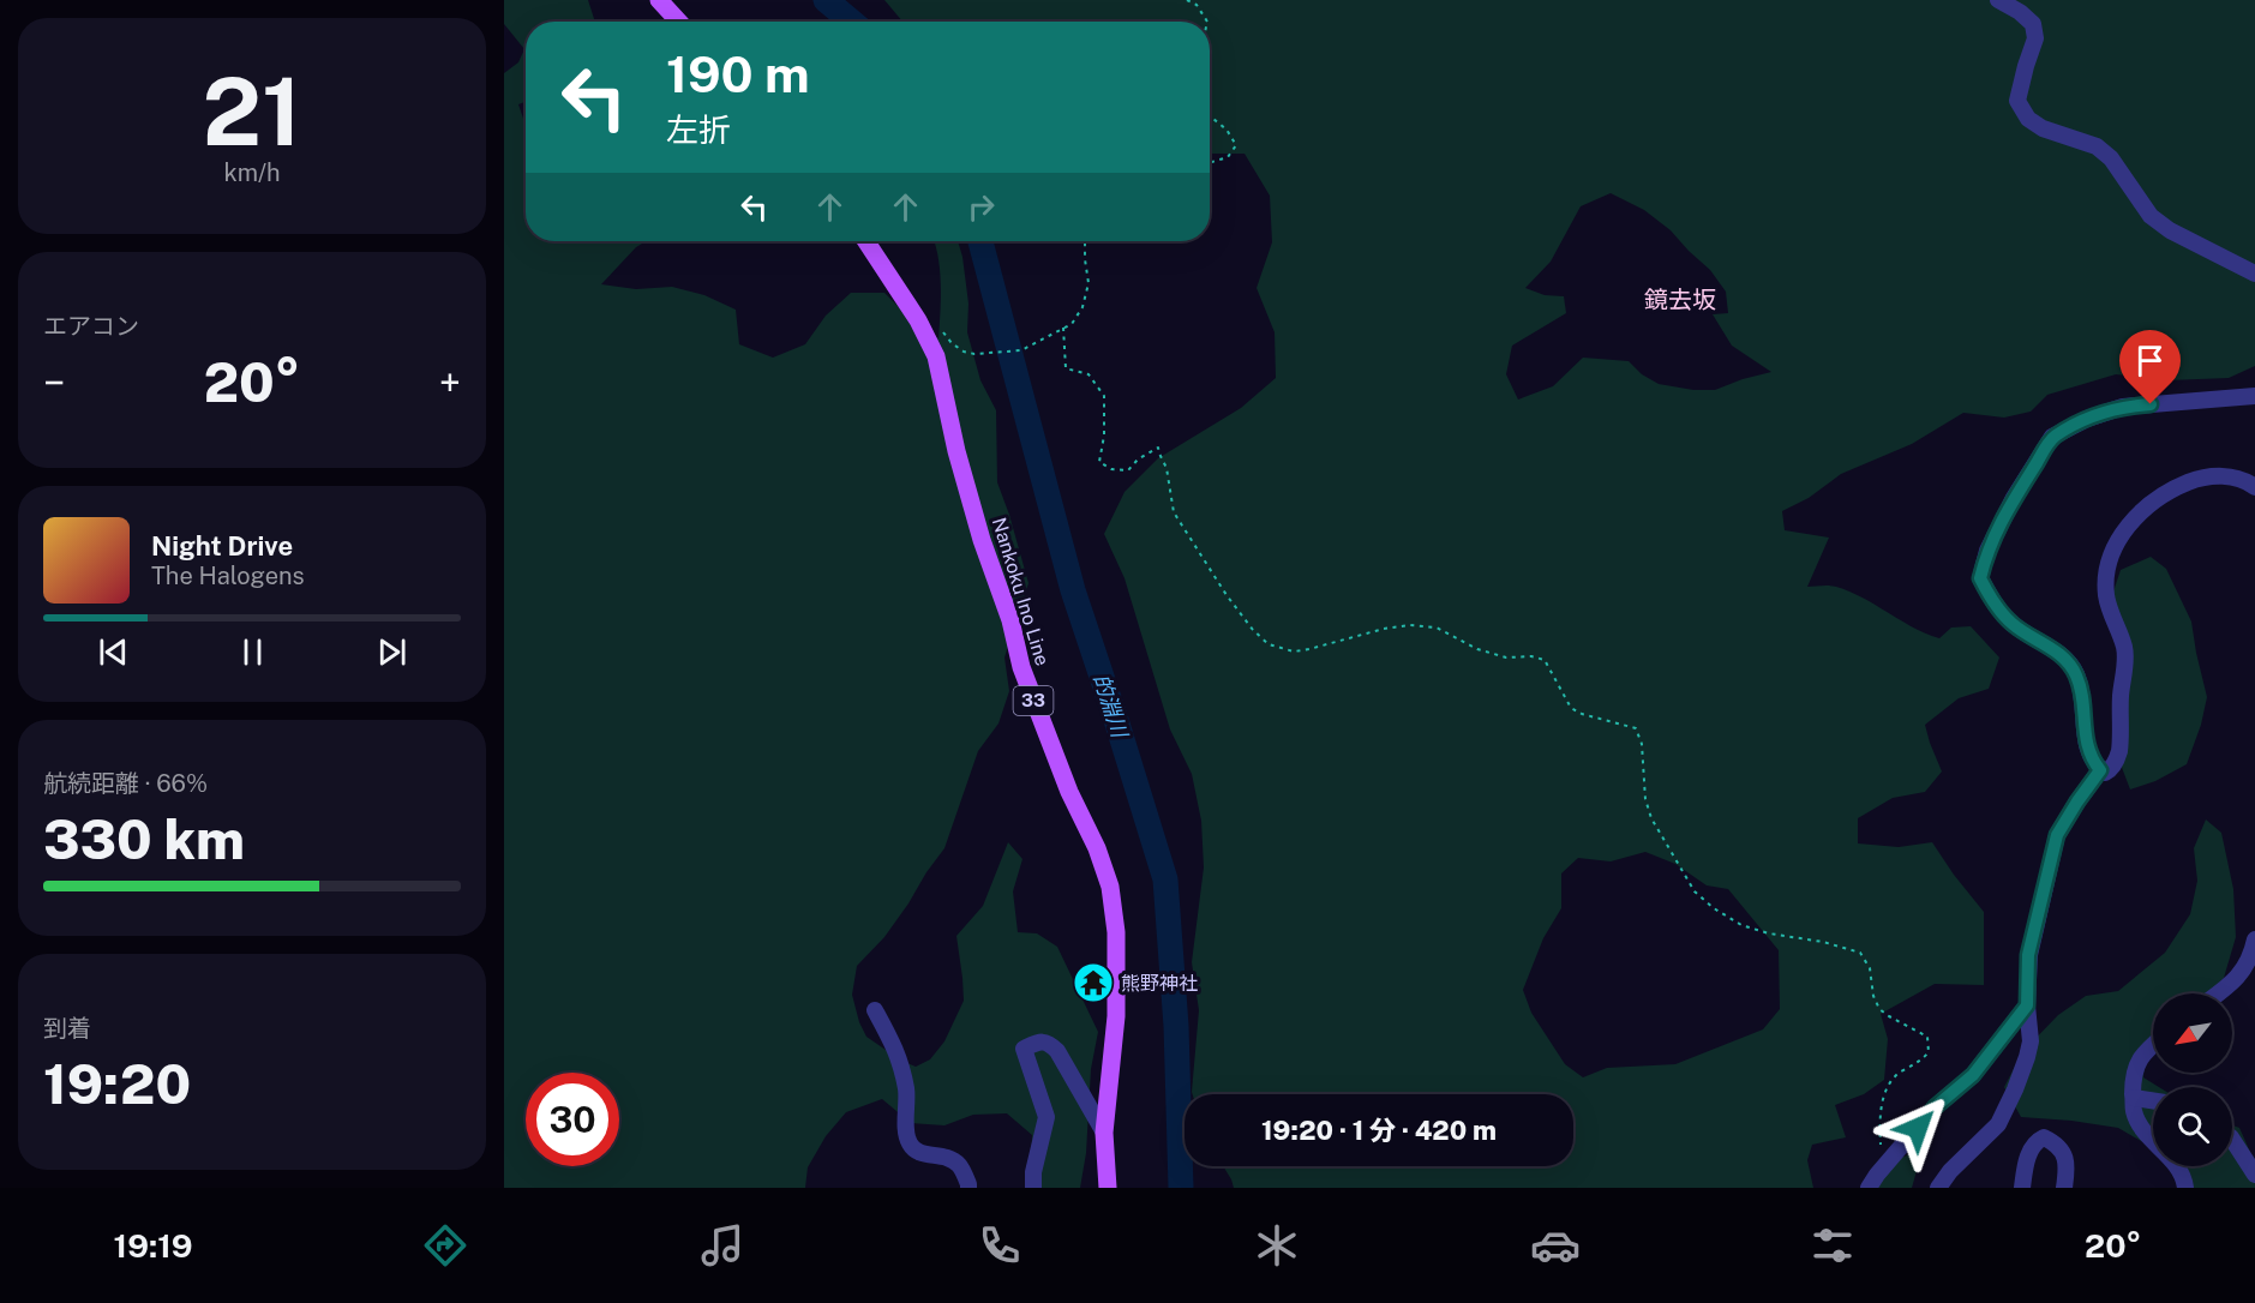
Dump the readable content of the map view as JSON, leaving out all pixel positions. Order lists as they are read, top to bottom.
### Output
{
  "streets": {
    "main road": ["Nankoku Ino Line", "33"]
  },
  "districts": ["鏡去坂"],
  "water": ["的淵川"],
  "places": {
    "temple": ["熊野神社"]
  },
  "north": "bottom left",
  "page": {
    "tile": [
      ["21", "km/h"],
      "エアコン",
      ["航続距離 · 66%", "330 km"],
      ["到着", "19:20"]
    ],
    "turn": ["190 m", "左折"],
    "heat": ["−", "20°", "+"],
    "song": ["Night Drive", "The Halogens"],
    "limit": "30",
    "trip": "19:20 · 1 分 · 420 m",
    "tabs": ["19:19", "20°"]
  }
}
